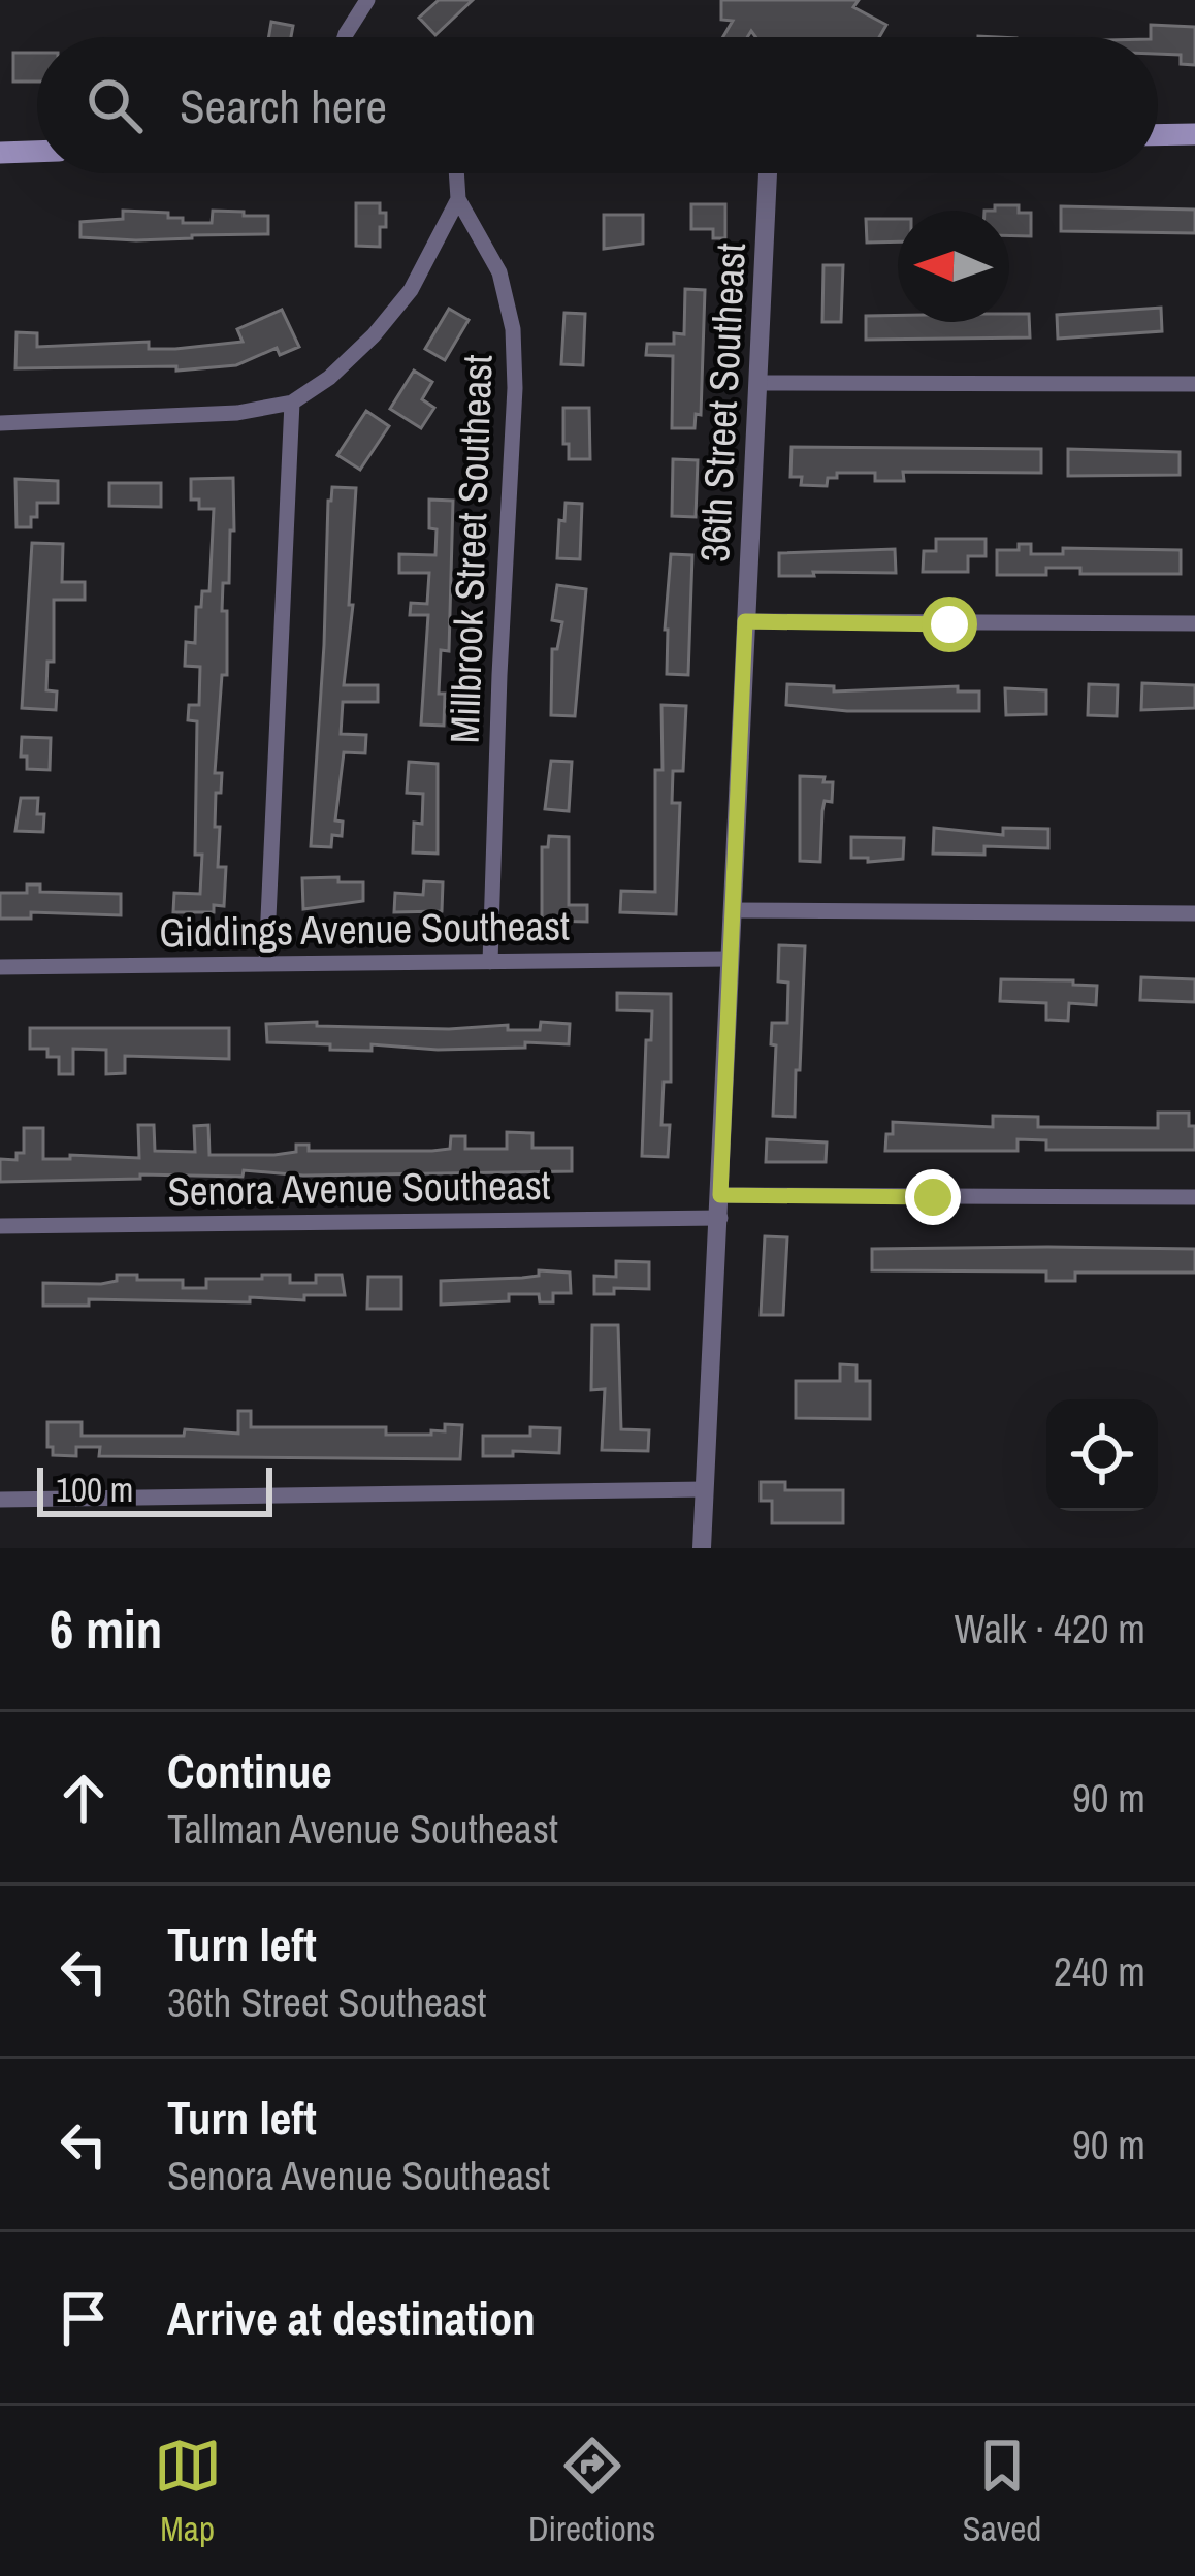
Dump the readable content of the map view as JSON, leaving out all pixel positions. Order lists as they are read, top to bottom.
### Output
{
  "streets": {
    "street": [
      "36th Street Southeast",
      "Millbrook Street Southeast",
      "Giddings Avenue Southeast",
      "Senora Avenue Southeast"
    ]
  },
  "crossings": [
    ["36th Street Southeast", "Giddings Avenue Southeast"],
    ["36th Street Southeast", "Senora Avenue Southeast"],
    ["Millbrook Street Southeast", "Giddings Avenue Southeast"]
  ],
  "scale_bar": "100 m",
  "north": "left",
  "page": {
    "search": "Search here",
    "scale": "100 m",
    "heading": ["6 min", "Walk · 420 m"],
    "list": [
      ["Continue", "Tallman Avenue Southeast", "90 m"],
      ["Turn left", "36th Street Southeast", "240 m"],
      ["Turn left", "Senora Avenue Southeast", "90 m"],
      "Arrive at destination"
    ],
    "nav": ["Map", "Directions", "Saved"]
  }
}
